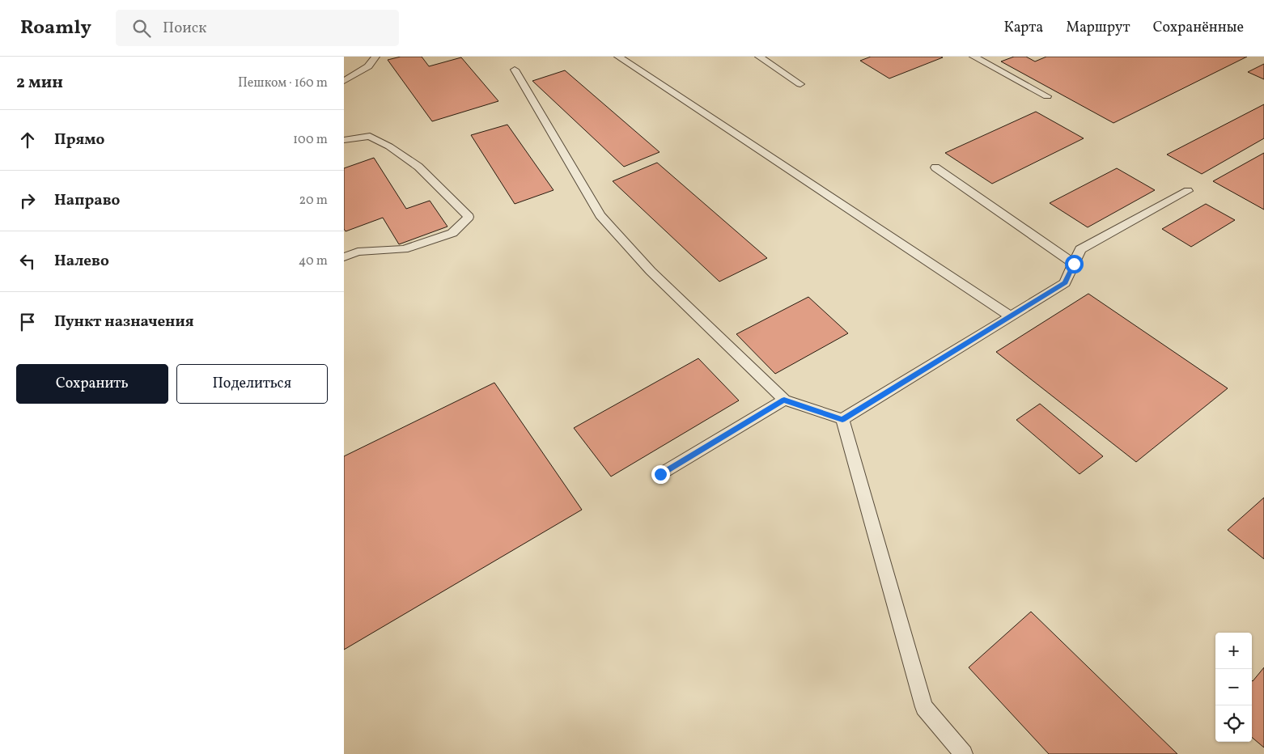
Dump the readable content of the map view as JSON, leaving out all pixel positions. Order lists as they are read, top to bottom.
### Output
{
  "page": {
    "header": "Roamly",
    "search": "Поиск",
    "nav": ["Карта", "Маршрут", "Сохранённые"],
    "heading": ["2 мин", "Пешком · 160 m"],
    "list": [
      ["Прямо", "100 m"],
      ["Направо", "20 m"],
      ["Налево", "40 m"],
      "Пункт назначения"
    ],
    "buttons": ["Сохранить", "Поделиться"],
    "map_buttons": ["+", "−"]
  }
}
